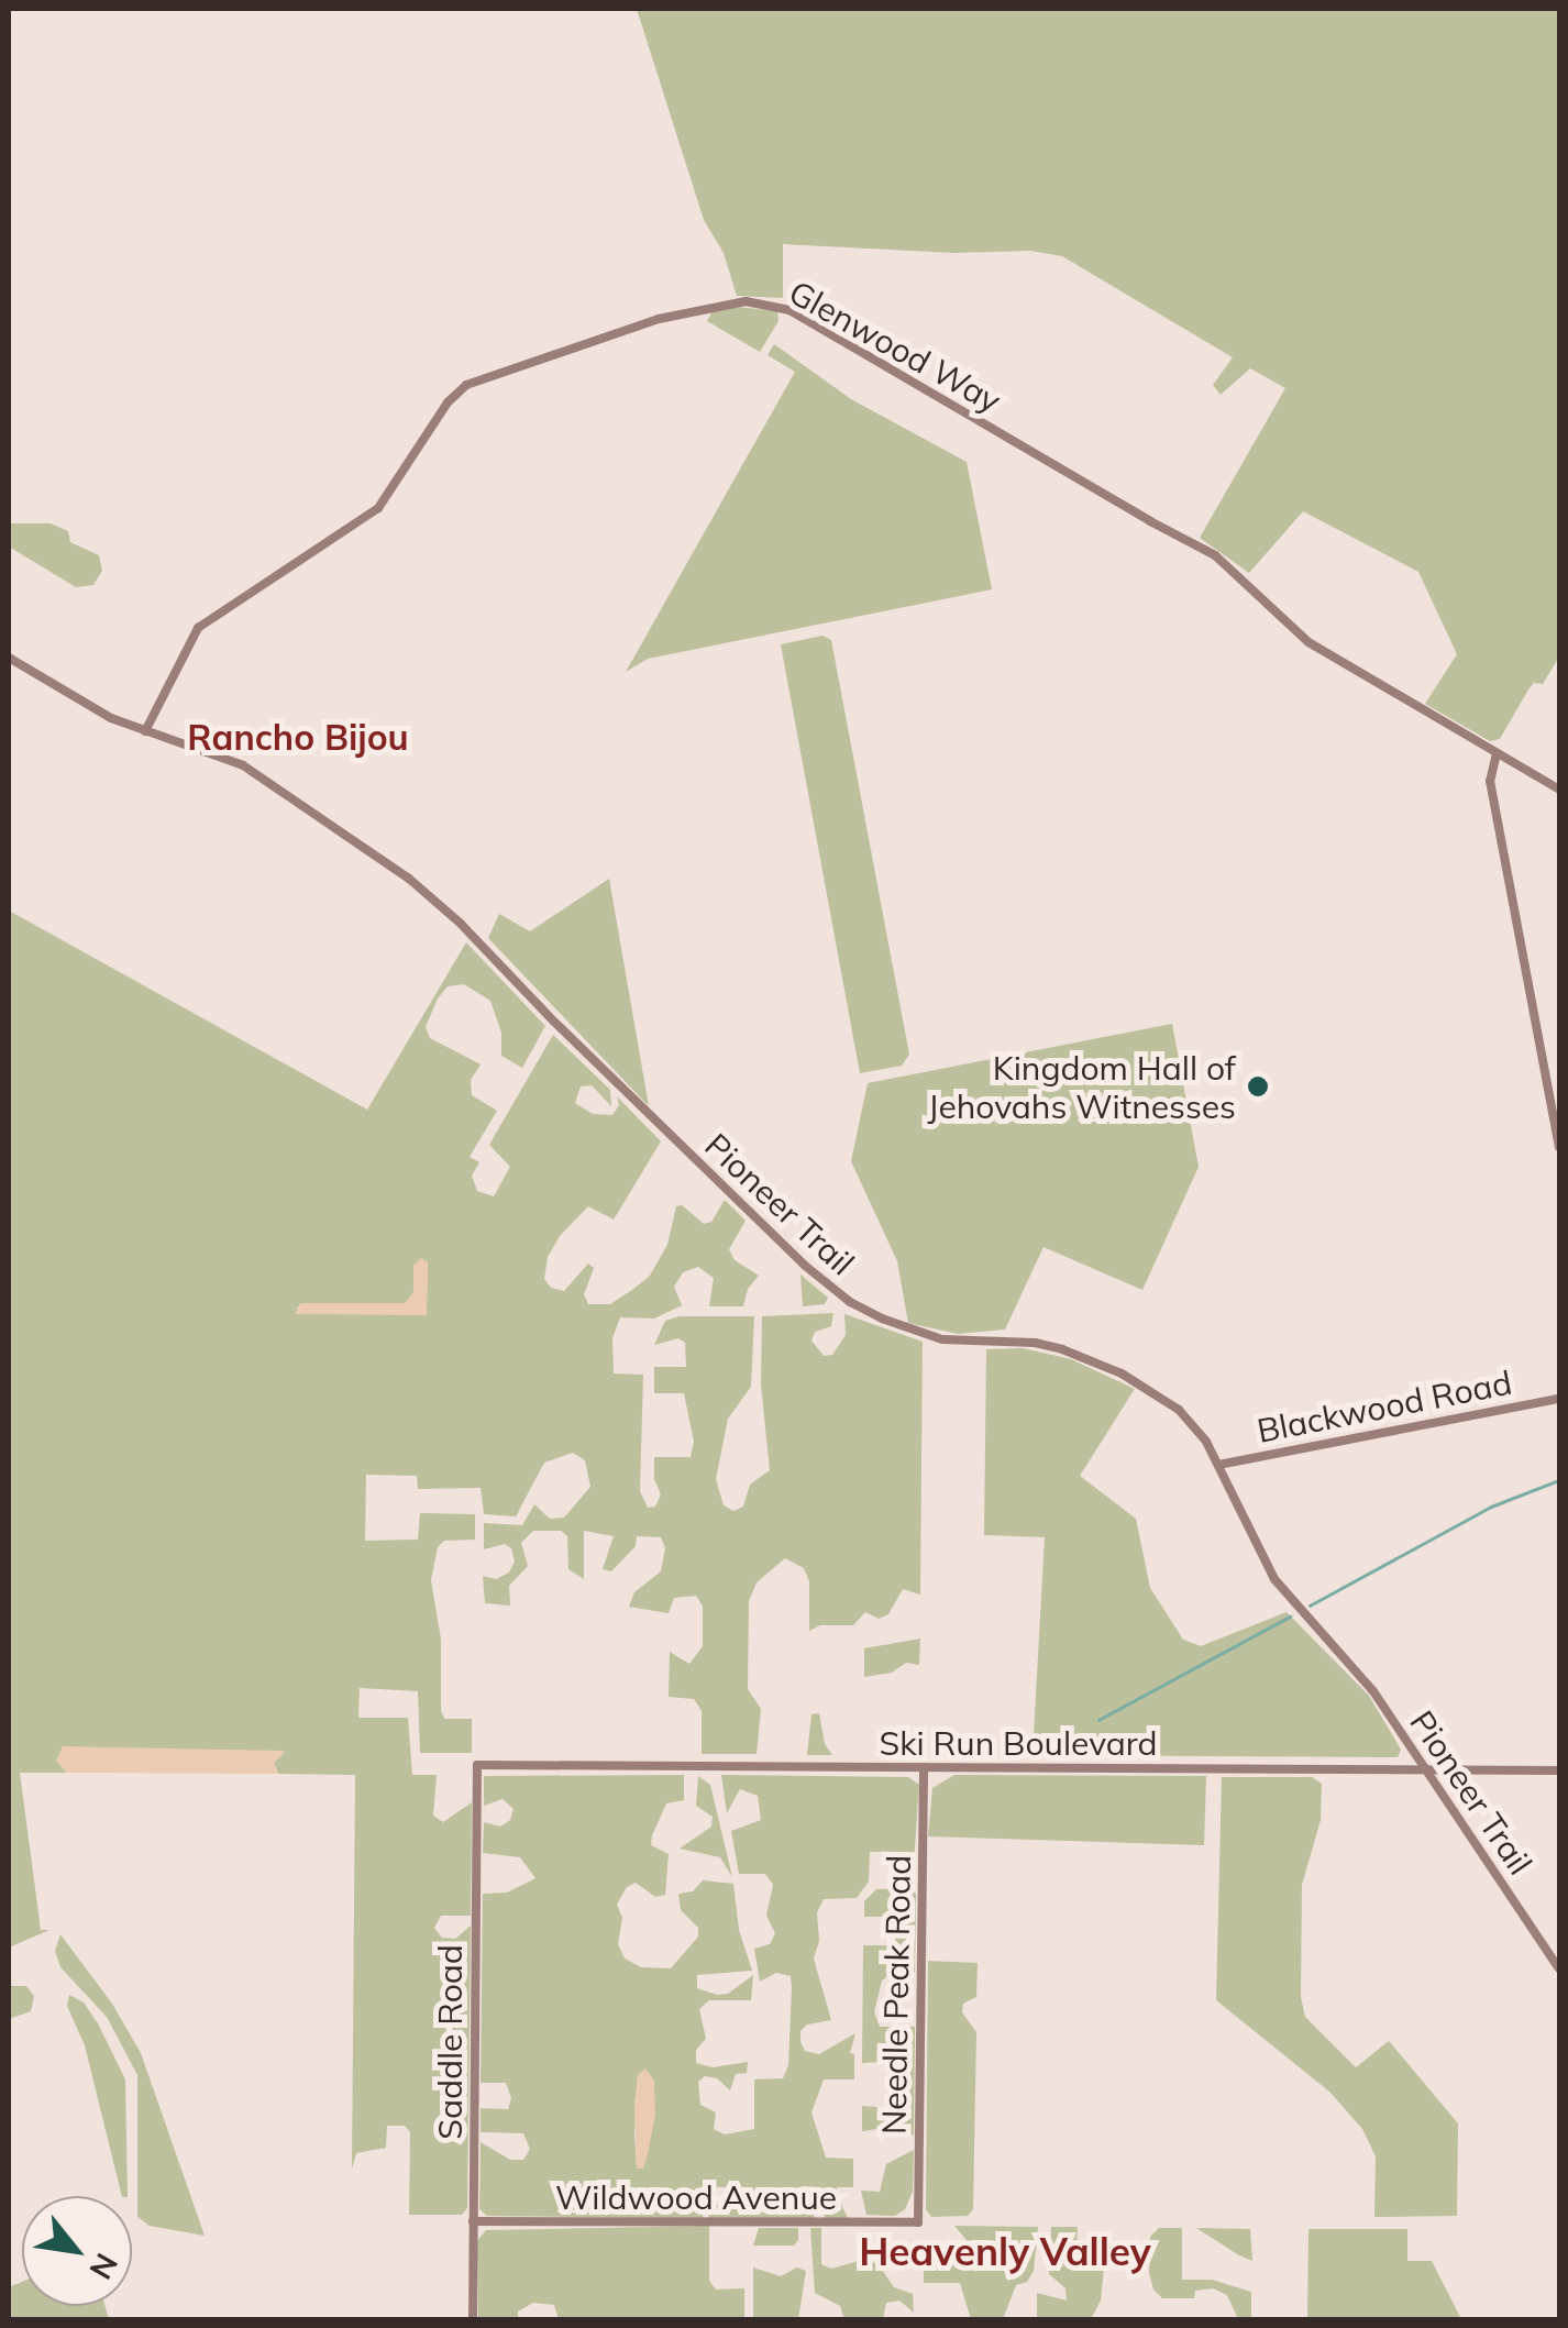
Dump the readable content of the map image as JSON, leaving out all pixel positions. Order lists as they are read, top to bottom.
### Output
{
  "streets": {
    "street": [
      "Glenwood Way",
      "Pioneer Trail",
      "Blackwood Road",
      "Ski Run Boulevard",
      "Needle Peak Road",
      "Saddle Road",
      "Wildwood Avenue"
    ]
  },
  "crossings": [
    ["Glenwood Way", "Pioneer Trail"],
    ["Pioneer Trail", "Blackwood Road"],
    ["Pioneer Trail", "Ski Run Boulevard"],
    ["Ski Run Boulevard", "Needle Peak Road"],
    ["Ski Run Boulevard", "Saddle Road"],
    ["Needle Peak Road", "Wildwood Avenue"],
    ["Saddle Road", "Wildwood Avenue"]
  ],
  "districts": ["Rancho Bijou", "Heavenly Valley"],
  "places": ["Kingdom Hall of Jehovahs Witnesses"],
  "north": "bottom right"
}
